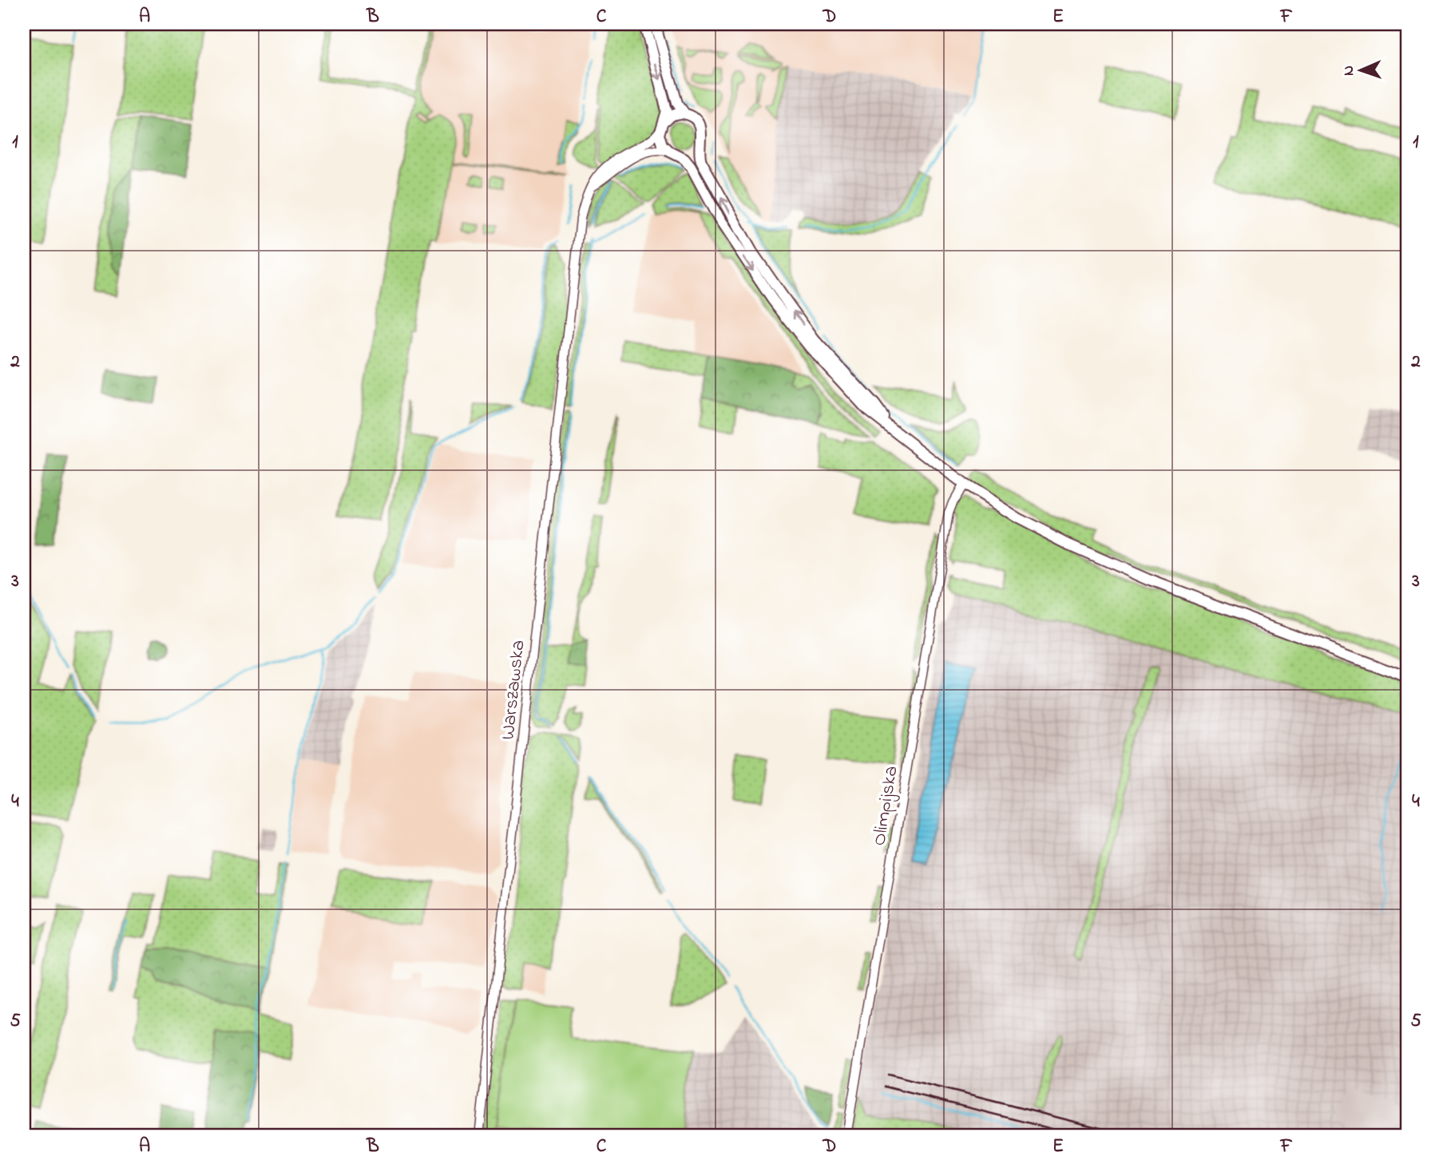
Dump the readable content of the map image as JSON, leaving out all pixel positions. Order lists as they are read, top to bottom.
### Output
{
  "streets": {
    "street": ["Warszawska", "Olimpijska"]
  },
  "north": "left",
  "grid": {
    "columns": [
      "A",
      "B",
      "C",
      "D",
      "E",
      "F"
    ],
    "rows": [
      "1",
      "2",
      "3",
      "4",
      "5"
    ]
  }
}
